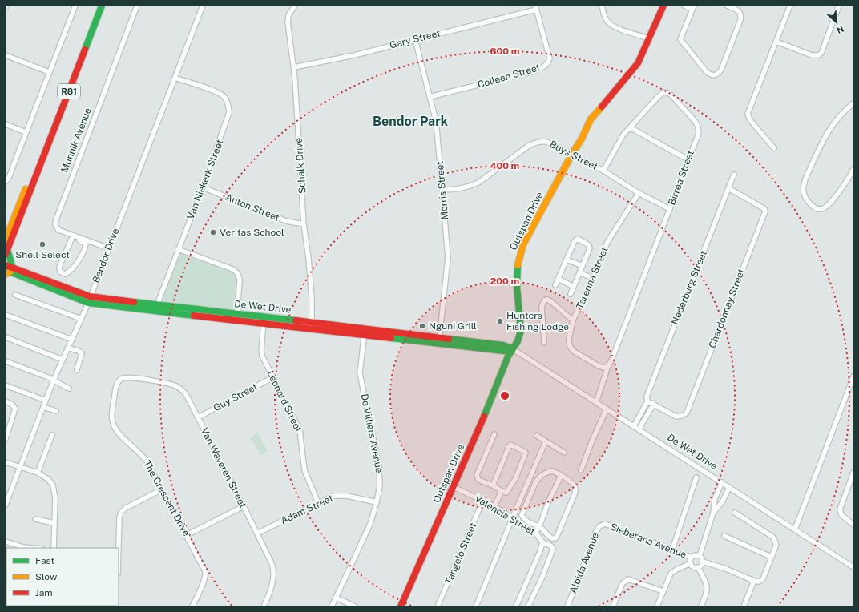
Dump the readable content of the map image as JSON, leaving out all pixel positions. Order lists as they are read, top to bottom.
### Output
{
  "streets": {
    "street": [
      "Gary Street",
      "Colleen Street",
      "R81",
      "Munnik Avenue",
      "Buys Street",
      "Schalk Drive",
      "Birrea Street",
      "Van Niekerk Street",
      "Morris Street",
      "Anton Street",
      "Outspan Drive",
      "Bendor Drive",
      "Tarenna Street",
      "Nederburg Street",
      "De Wet Drive",
      "Chardonnay Street",
      "Guy Street",
      "Leonard Street",
      "De Villiers Avenue",
      "Van Waveren Street",
      "The Crescent Drive",
      "Adam Street",
      "Valencia Street",
      "Sieberana Avenue",
      "Tangelo Street",
      "Albida Avenue"
    ]
  },
  "crossings": [
    ["Gary Street", "Colleen Street"],
    ["Gary Street", "Schalk Drive"],
    ["Gary Street", "Morris Street"],
    ["Colleen Street", "Morris Street"],
    ["Munnik Avenue", "Bendor Drive"],
    ["Buys Street", "Birrea Street"],
    ["Buys Street", "Morris Street"],
    ["Buys Street", "Outspan Drive"],
    ["Buys Street", "Tarenna Street"],
    ["Schalk Drive", "Anton Street"],
    ["Schalk Drive", "De Wet Drive"],
    ["Birrea Street", "Tarenna Street"],
    ["Birrea Street", "De Wet Drive"],
    ["Van Niekerk Street", "Anton Street"],
    ["Van Niekerk Street", "Bendor Drive"],
    ["Van Niekerk Street", "De Wet Drive"],
    ["Morris Street", "De Wet Drive"],
    ["Outspan Drive", "De Wet Drive"],
    ["Outspan Drive", "Valencia Street"],
    ["Bendor Drive", "De Wet Drive"],
    ["Nederburg Street", "De Wet Drive"],
    ["Nederburg Street", "Chardonnay Street"],
    ["De Wet Drive", "Leonard Street"],
    ["De Wet Drive", "De Villiers Avenue"],
    ["Guy Street", "Leonard Street"],
    ["Guy Street", "Van Waveren Street"],
    ["Leonard Street", "Adam Street"],
    ["De Villiers Avenue", "Adam Street"],
    ["Van Waveren Street", "The Crescent Drive"],
    ["Van Waveren Street", "Adam Street"],
    ["Valencia Street", "Tangelo Street"],
    ["Sieberana Avenue", "Albida Avenue"]
  ],
  "districts": ["Bendor Park"],
  "places": [
    "Veritas School",
    "Shell Select",
    "Hunters Fishing Lodge",
    "Nguni Grill"
  ],
  "legend": ["Fast", "Slow", "Jam"],
  "north": "bottom right",
  "rings": ["600 m", "400 m", "200 m"]
}
